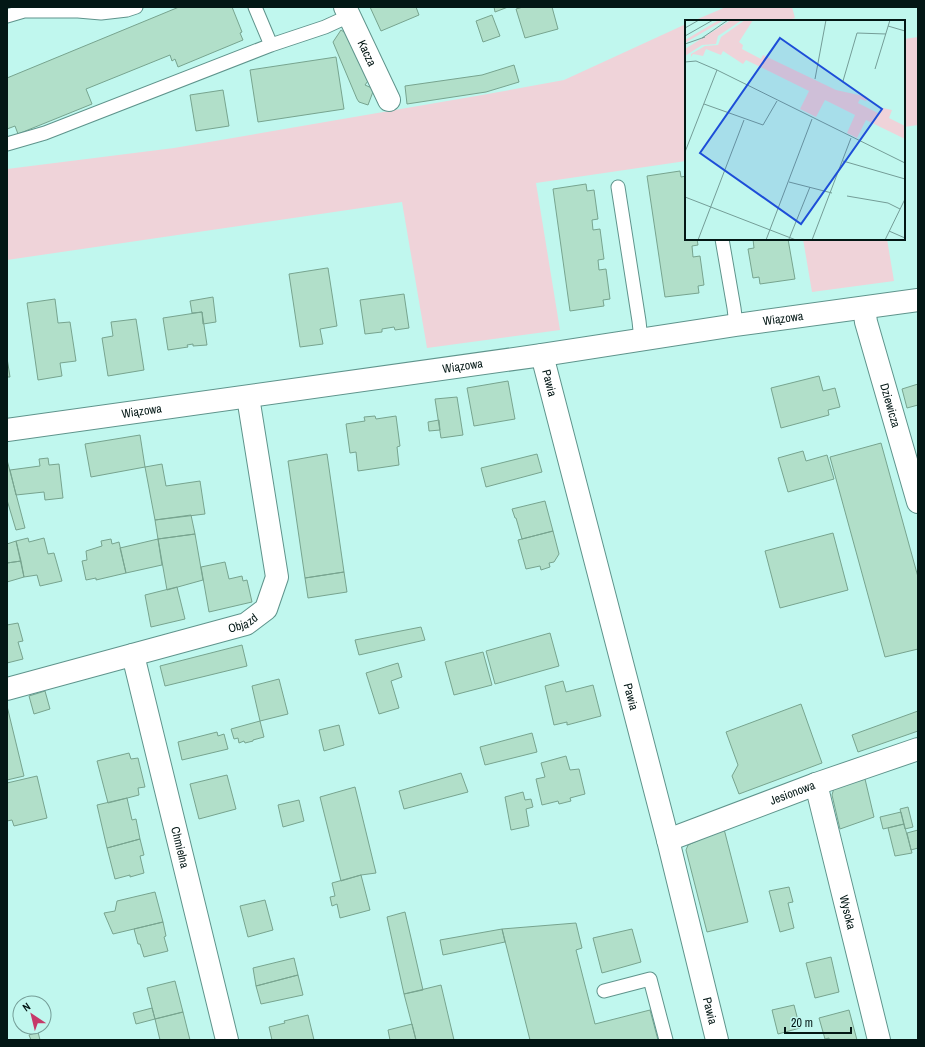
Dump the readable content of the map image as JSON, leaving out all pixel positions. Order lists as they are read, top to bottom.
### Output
{
  "streets": {
    "street": [
      "Kacza",
      "Wiązowa",
      "Pawia",
      "Dziewicza",
      "Objazd",
      "Jesionowa",
      "Chmielna",
      "Wysoka"
    ]
  },
  "crossings": [
    ["Wiązowa", "Pawia"],
    ["Wiązowa", "Dziewicza"],
    ["Wiązowa", "Objazd"],
    ["Pawia", "Jesionowa"],
    ["Objazd", "Chmielna"],
    ["Jesionowa", "Wysoka"]
  ],
  "scale_bar": "20 m",
  "north": "top left"
}
